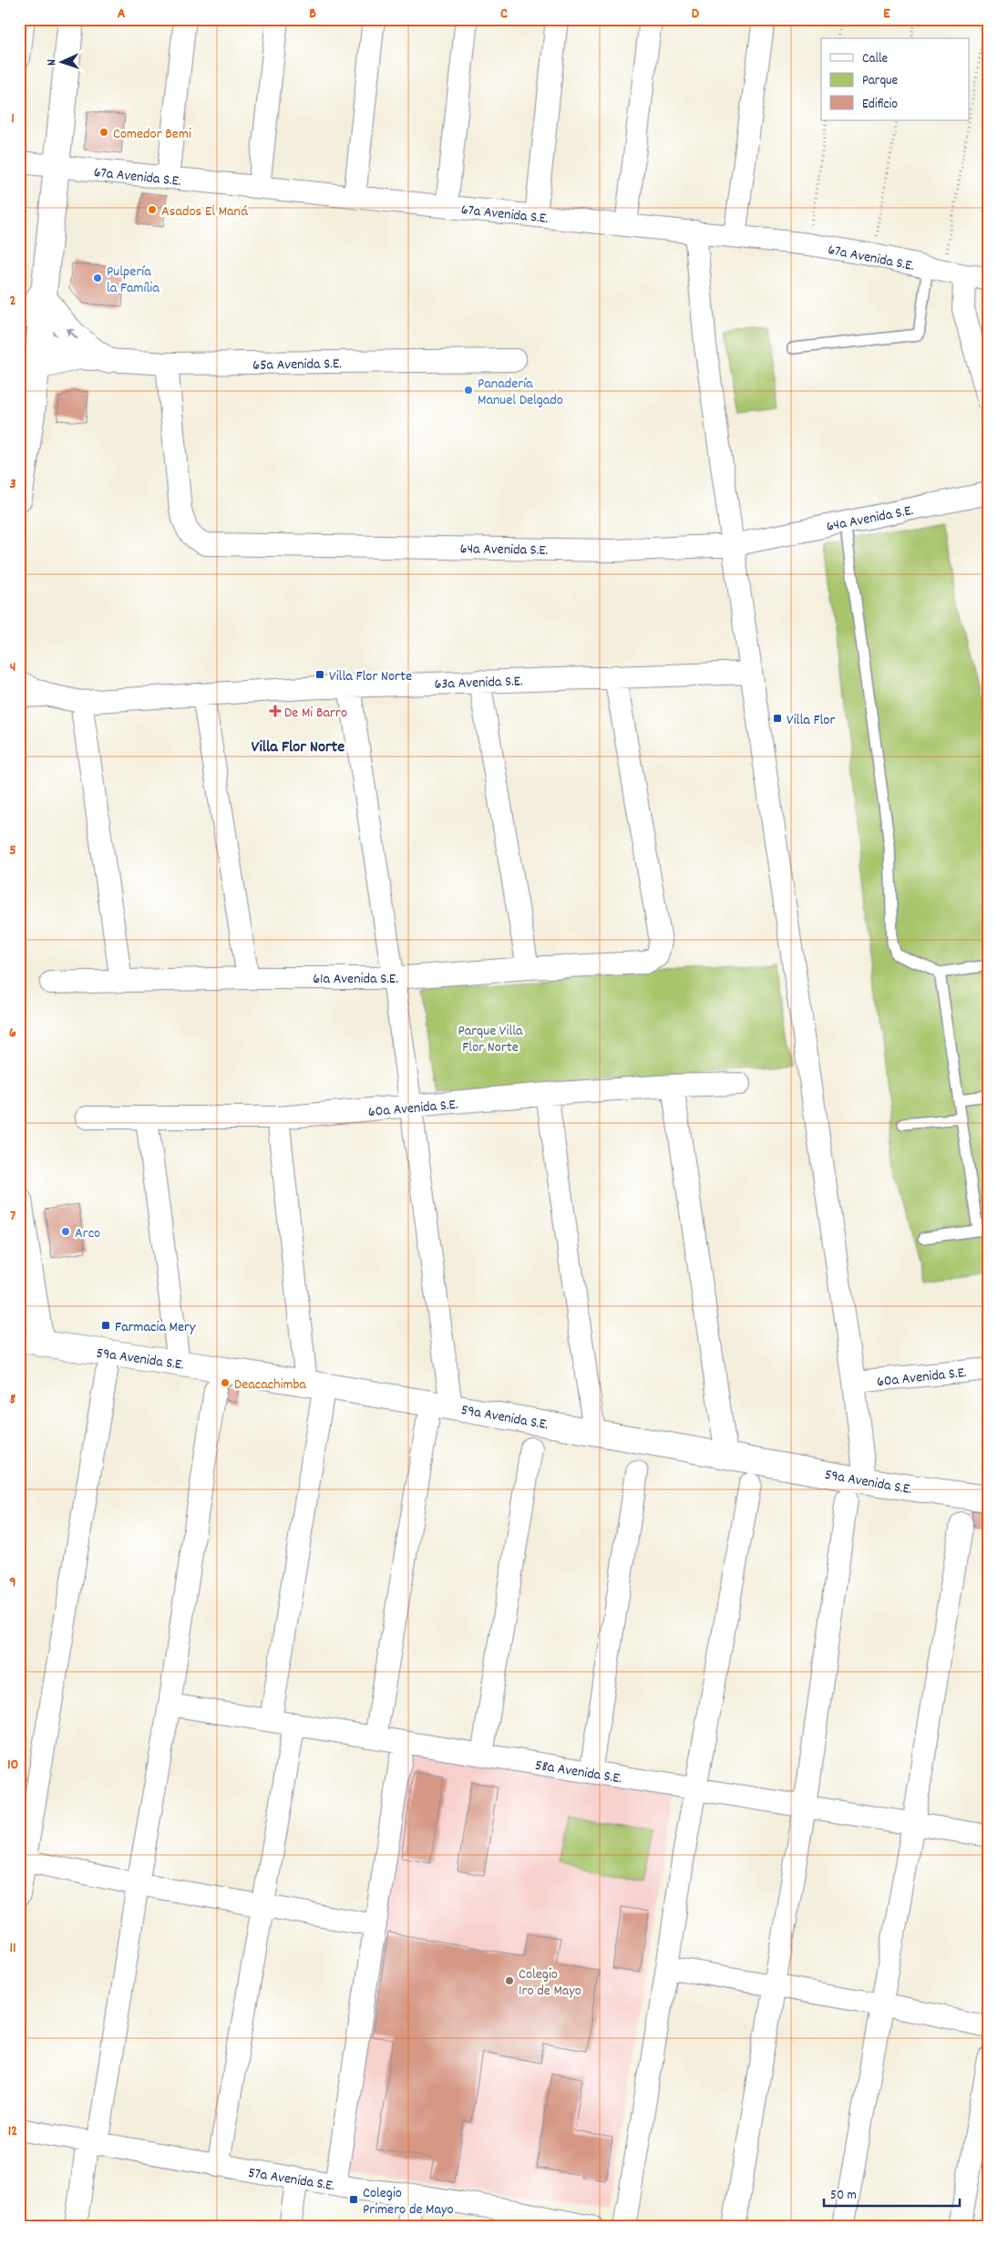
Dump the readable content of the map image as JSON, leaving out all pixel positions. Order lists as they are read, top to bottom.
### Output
{
  "streets": {
    "street": [
      "67a Avenida S.E.",
      "65a Avenida S.E.",
      "64a Avenida S.E.",
      "63a Avenida S.E.",
      "61a Avenida S.E.",
      "60a Avenida S.E.",
      "59a Avenida S.E.",
      "58a Avenida S.E.",
      "57a Avenida S.E."
    ]
  },
  "crossings": [
    ["65a Avenida S.E.", "64a Avenida S.E."],
    ["63a Avenida S.E.", "61a Avenida S.E."]
  ],
  "districts": ["Villa Flor Norte"],
  "parks": ["Parque Villa Flor Norte"],
  "places": {
    "other": [
      "Comedor Bemi",
      "Asados El Maná",
      "Pulpería la Família",
      "Panadería Manuel Delgado",
      "Arco",
      "Deacachimba",
      "Colegio 1ro de Mayo"
    ],
    "transit": [
      "Villa Flor Norte",
      "Villa Flor",
      "Farmacia Mery",
      "Colegio Primero de Mayo"
    ],
    "health": ["De Mi Barro"]
  },
  "legend": ["Calle", "Parque", "Edificio"],
  "scale_bar": "50 m",
  "north": "left",
  "grid": {
    "columns": [
      "A",
      "B",
      "C",
      "D",
      "E"
    ],
    "rows": [
      "1",
      "2",
      "3",
      "4",
      "5",
      "6",
      "7",
      "8",
      "9",
      "10",
      "11",
      "12"
    ]
  }
}
